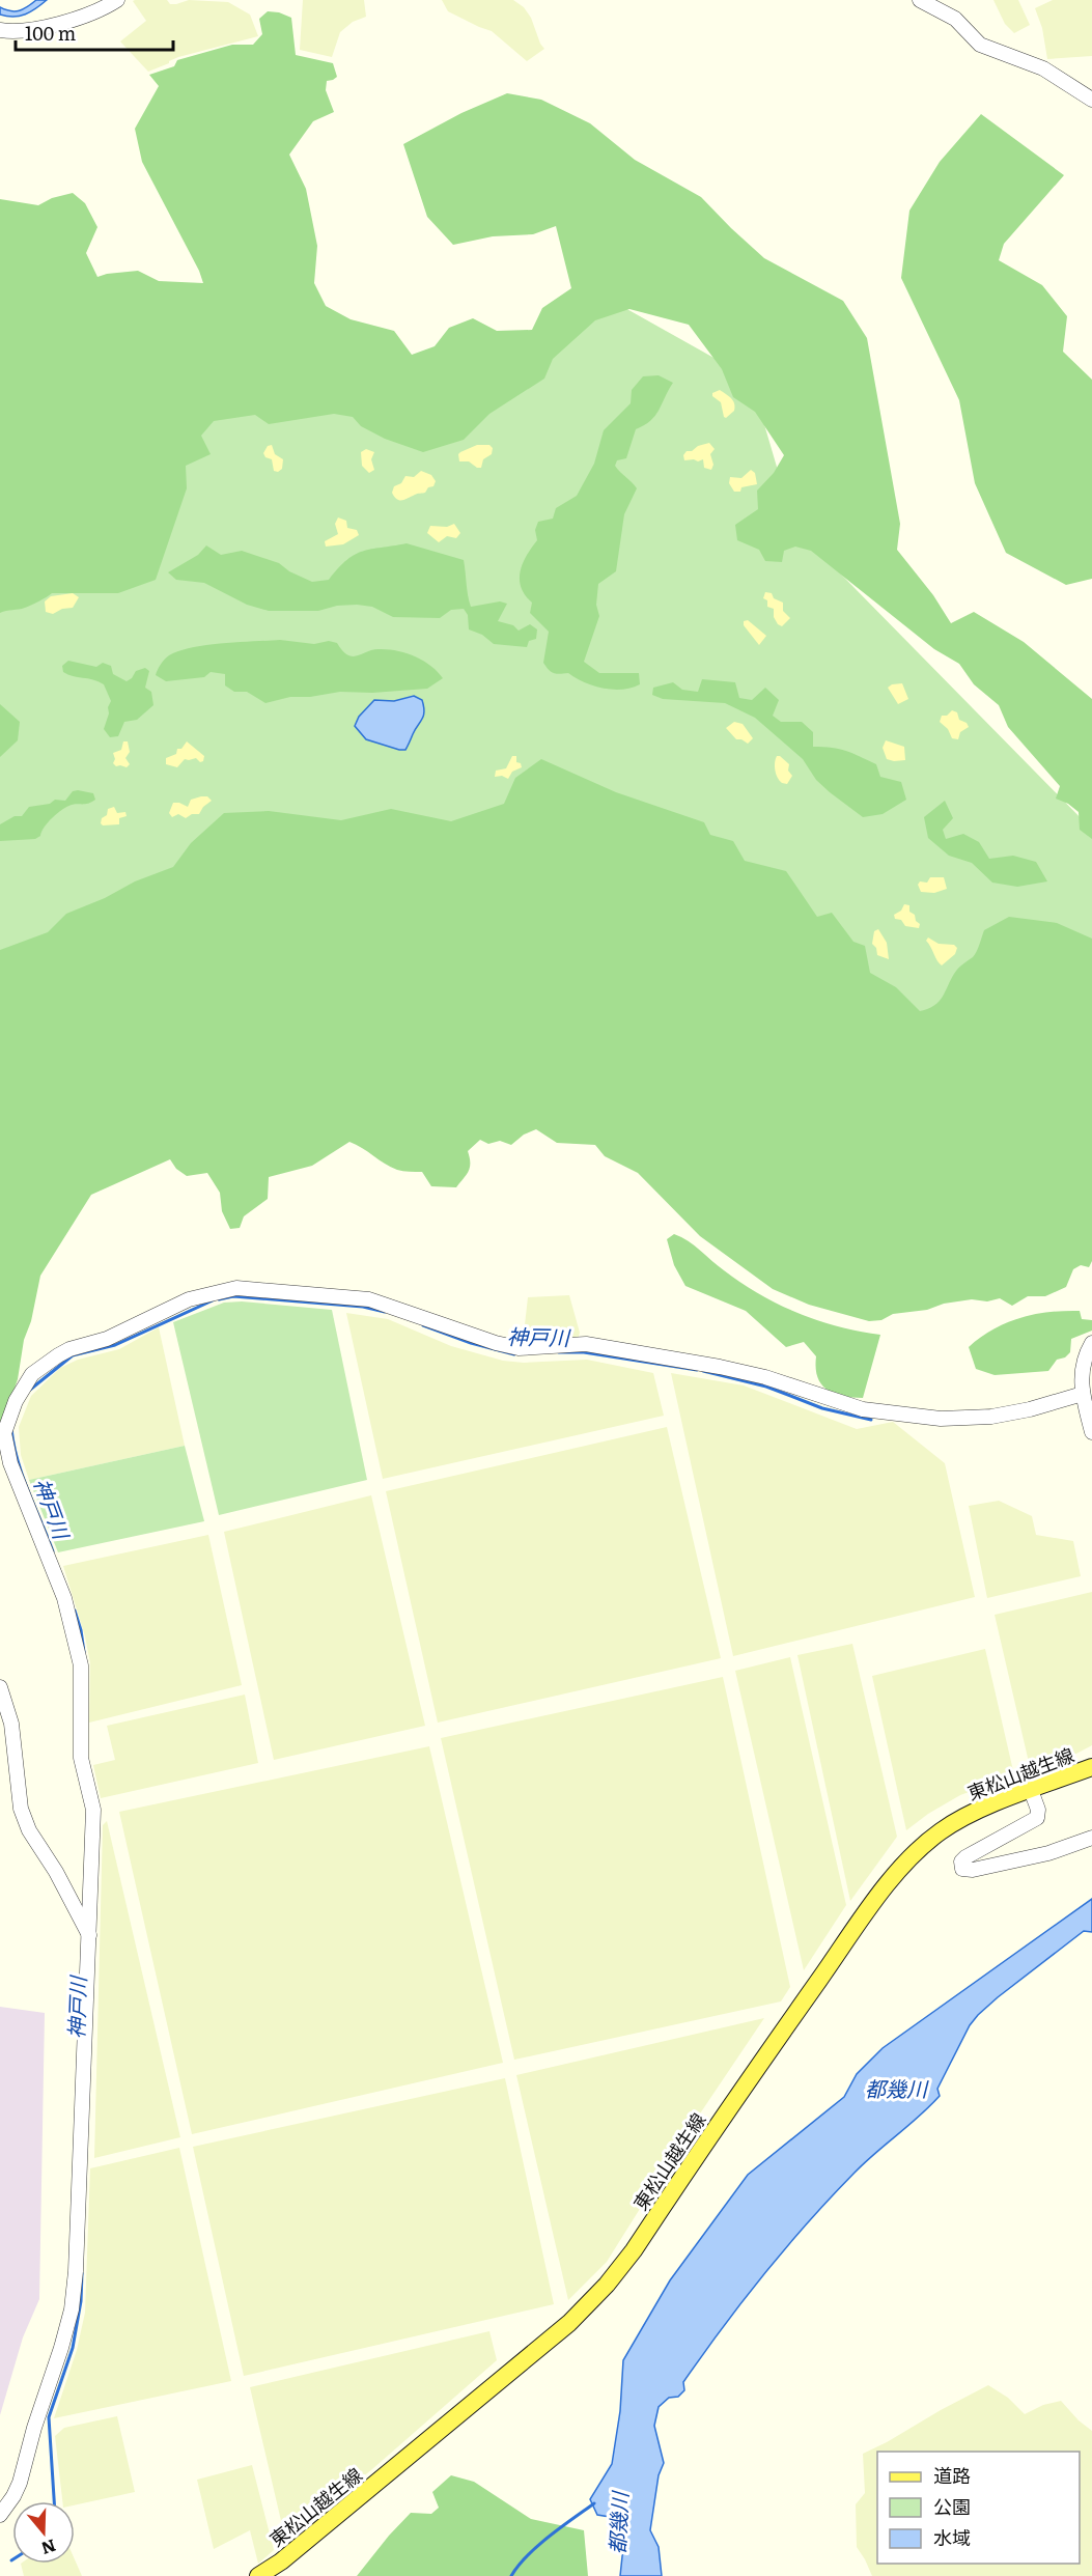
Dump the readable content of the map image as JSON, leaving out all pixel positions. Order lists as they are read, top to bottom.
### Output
{
  "streets": {
    "main road": ["東松山越生線"]
  },
  "water": ["神戸川", "都幾川"],
  "legend": ["道路", "公園", "水域"],
  "scale_bar": "100 m",
  "north": "bottom"
}
